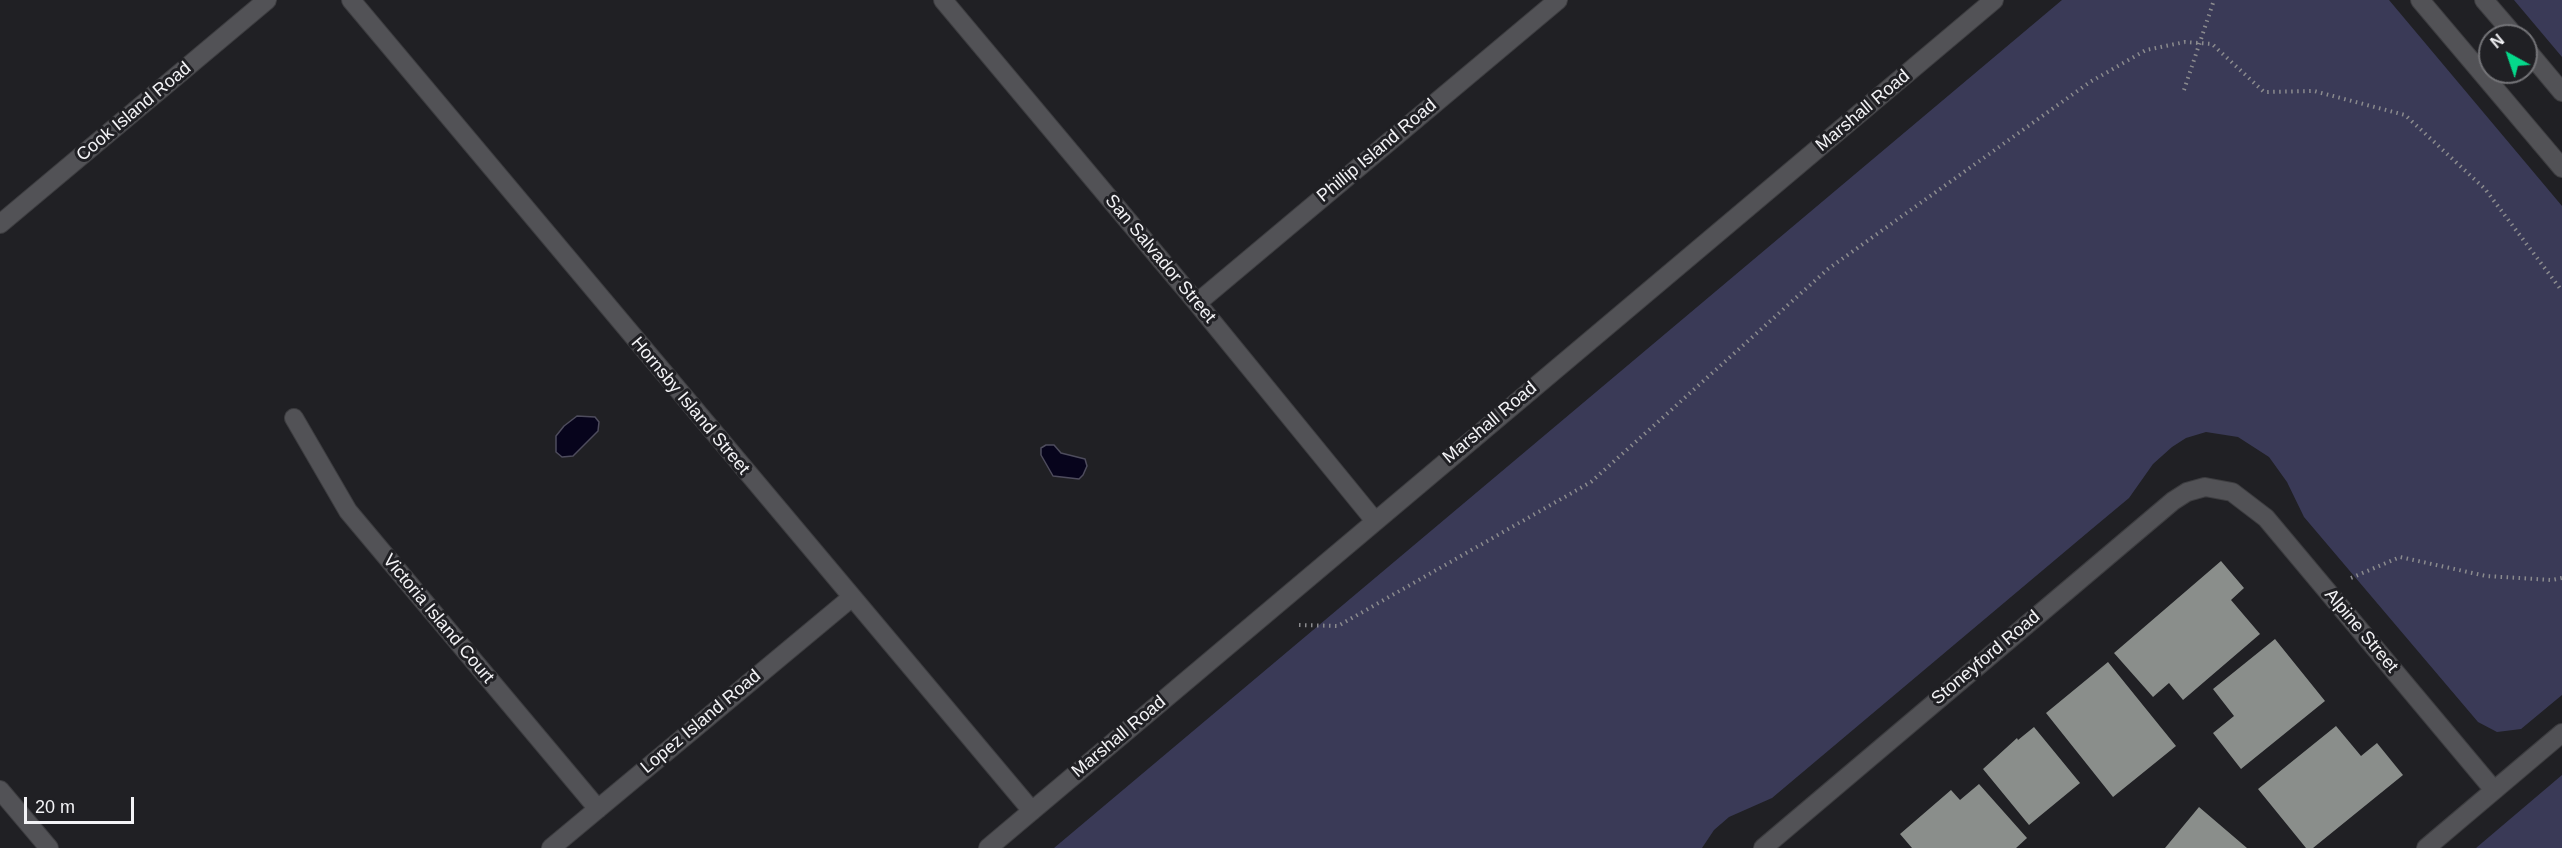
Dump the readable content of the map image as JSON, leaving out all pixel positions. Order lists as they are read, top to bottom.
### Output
{
  "streets": {
    "street": [
      "Marshall Road",
      "Cook Island Road",
      "Phillip Island Road",
      "San Salvador Street",
      "Hornsby Island Street",
      "Victoria Island Court",
      "Alpine Street",
      "Stoneyford Road",
      "Lopez Island Road"
    ]
  },
  "crossings": [
    ["Marshall Road", "San Salvador Street"],
    ["Marshall Road", "Hornsby Island Street"],
    ["Phillip Island Road", "San Salvador Street"],
    ["Hornsby Island Street", "Lopez Island Road"],
    ["Victoria Island Court", "Lopez Island Road"],
    ["Alpine Street", "Stoneyford Road"]
  ],
  "scale_bar": "20 m",
  "north": "top left"
}
